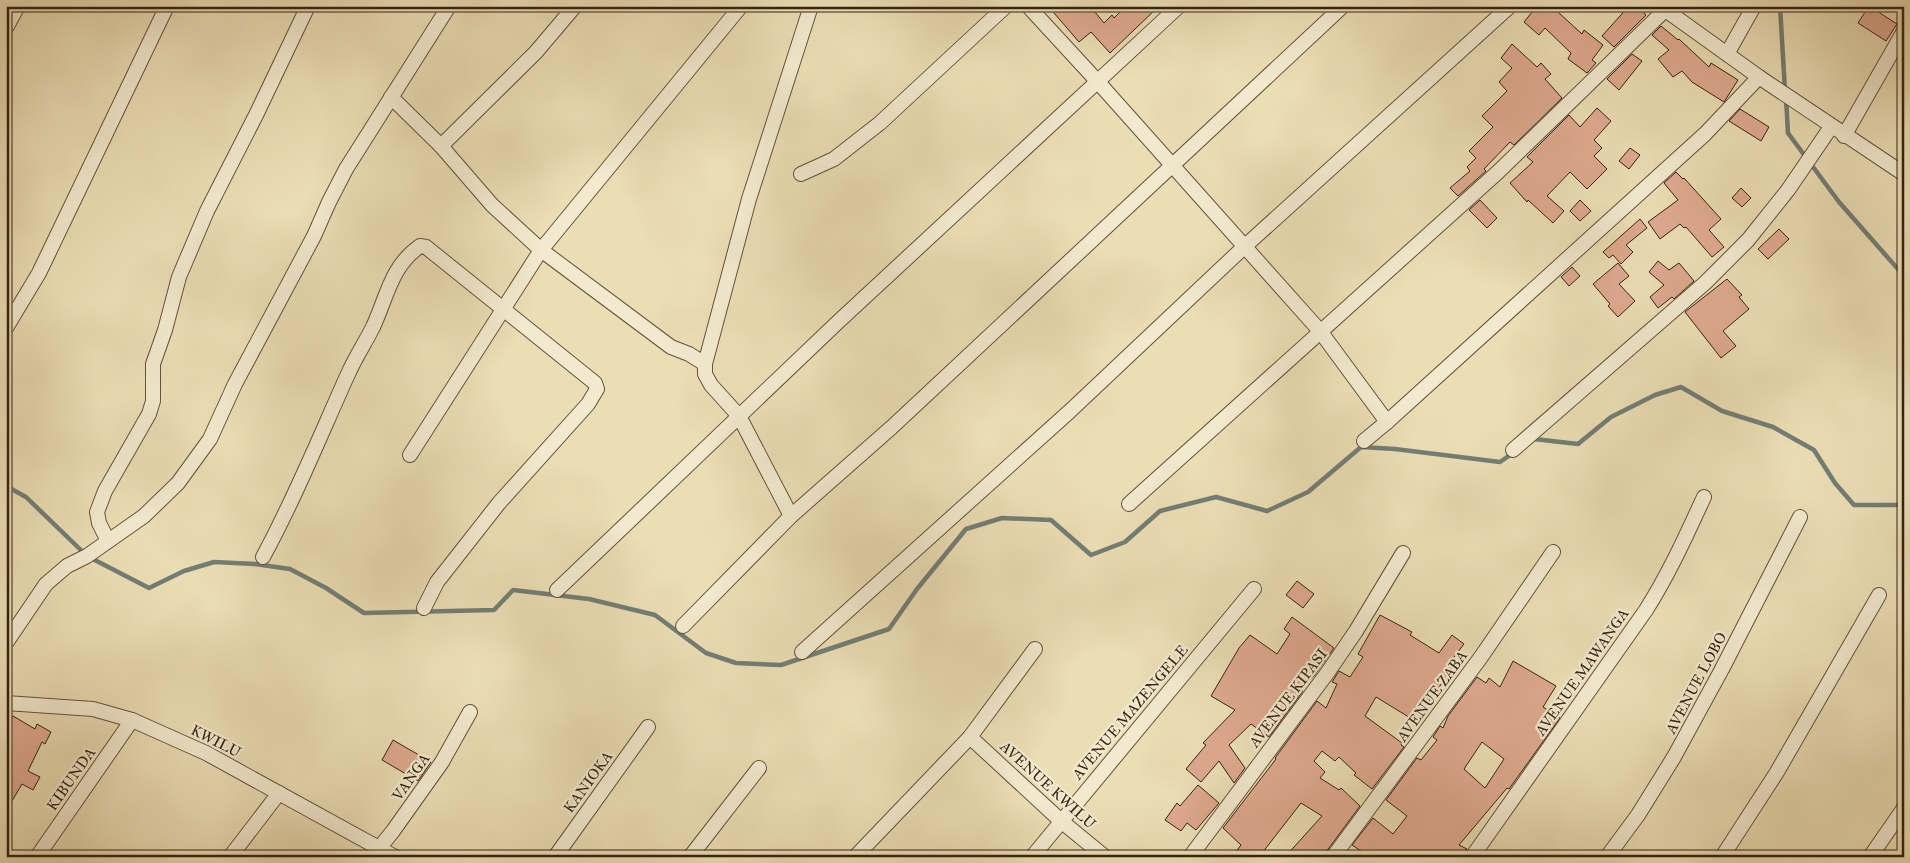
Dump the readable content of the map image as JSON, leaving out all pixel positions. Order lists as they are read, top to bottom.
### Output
{
  "streets": {
    "street": [
      "AVENUE MAWANGA",
      "AVENUE LOBO",
      "AVENUE ZABA",
      "AVENUE KIPASI",
      "AVENUE MAZENGELE",
      "KWILU",
      "VANGA",
      "KIBUNDA",
      "KANIOKA",
      "AVENUE KWILU"
    ]
  },
  "crossings": [
    ["AVENUE MAZENGELE", "AVENUE KWILU"],
    ["KWILU", "VANGA"],
    ["KWILU", "KIBUNDA"]
  ]
}
